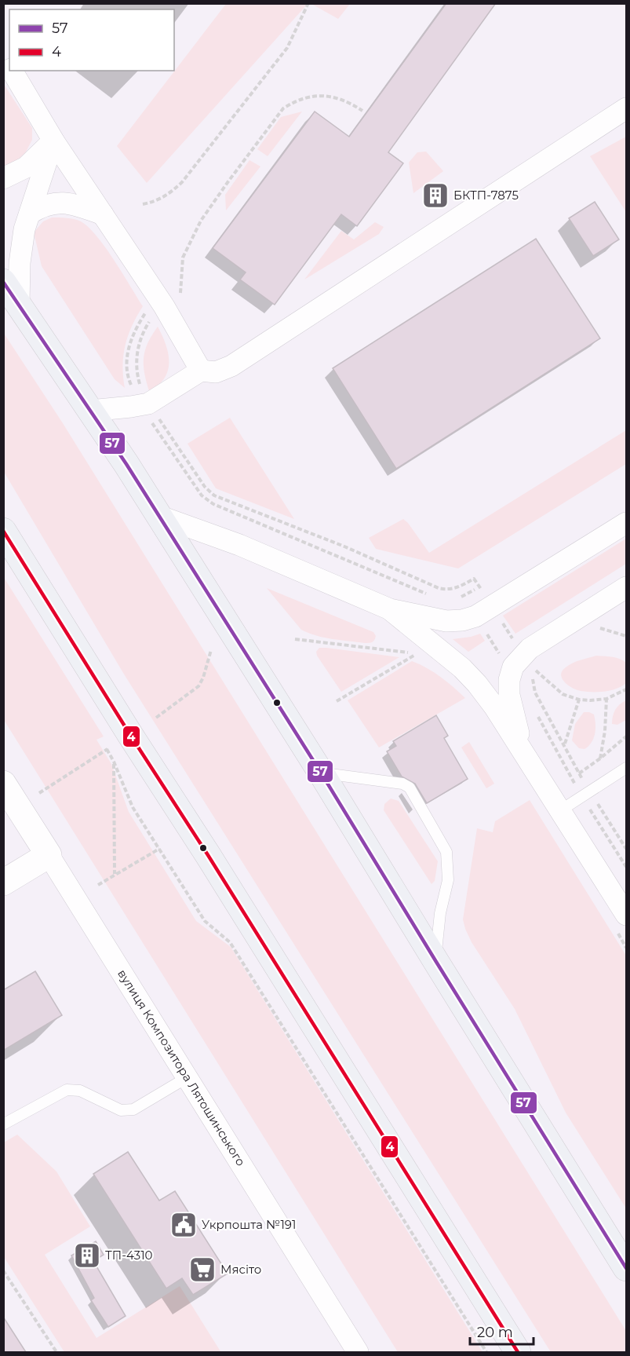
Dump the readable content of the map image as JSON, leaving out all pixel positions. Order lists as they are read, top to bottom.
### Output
{
  "streets": {
    "street": ["вулиця Композитора Лятошинського"]
  },
  "places": {
    "building": ["БКТП-7875", "ТП-4310"],
    "public building": ["Укрпошта №191"],
    "supermarket": ["Мясіто"]
  },
  "lines": ["transit line 57", "transit line 4"],
  "legend": ["57", "4"],
  "scale_bar": "20 m"
}
